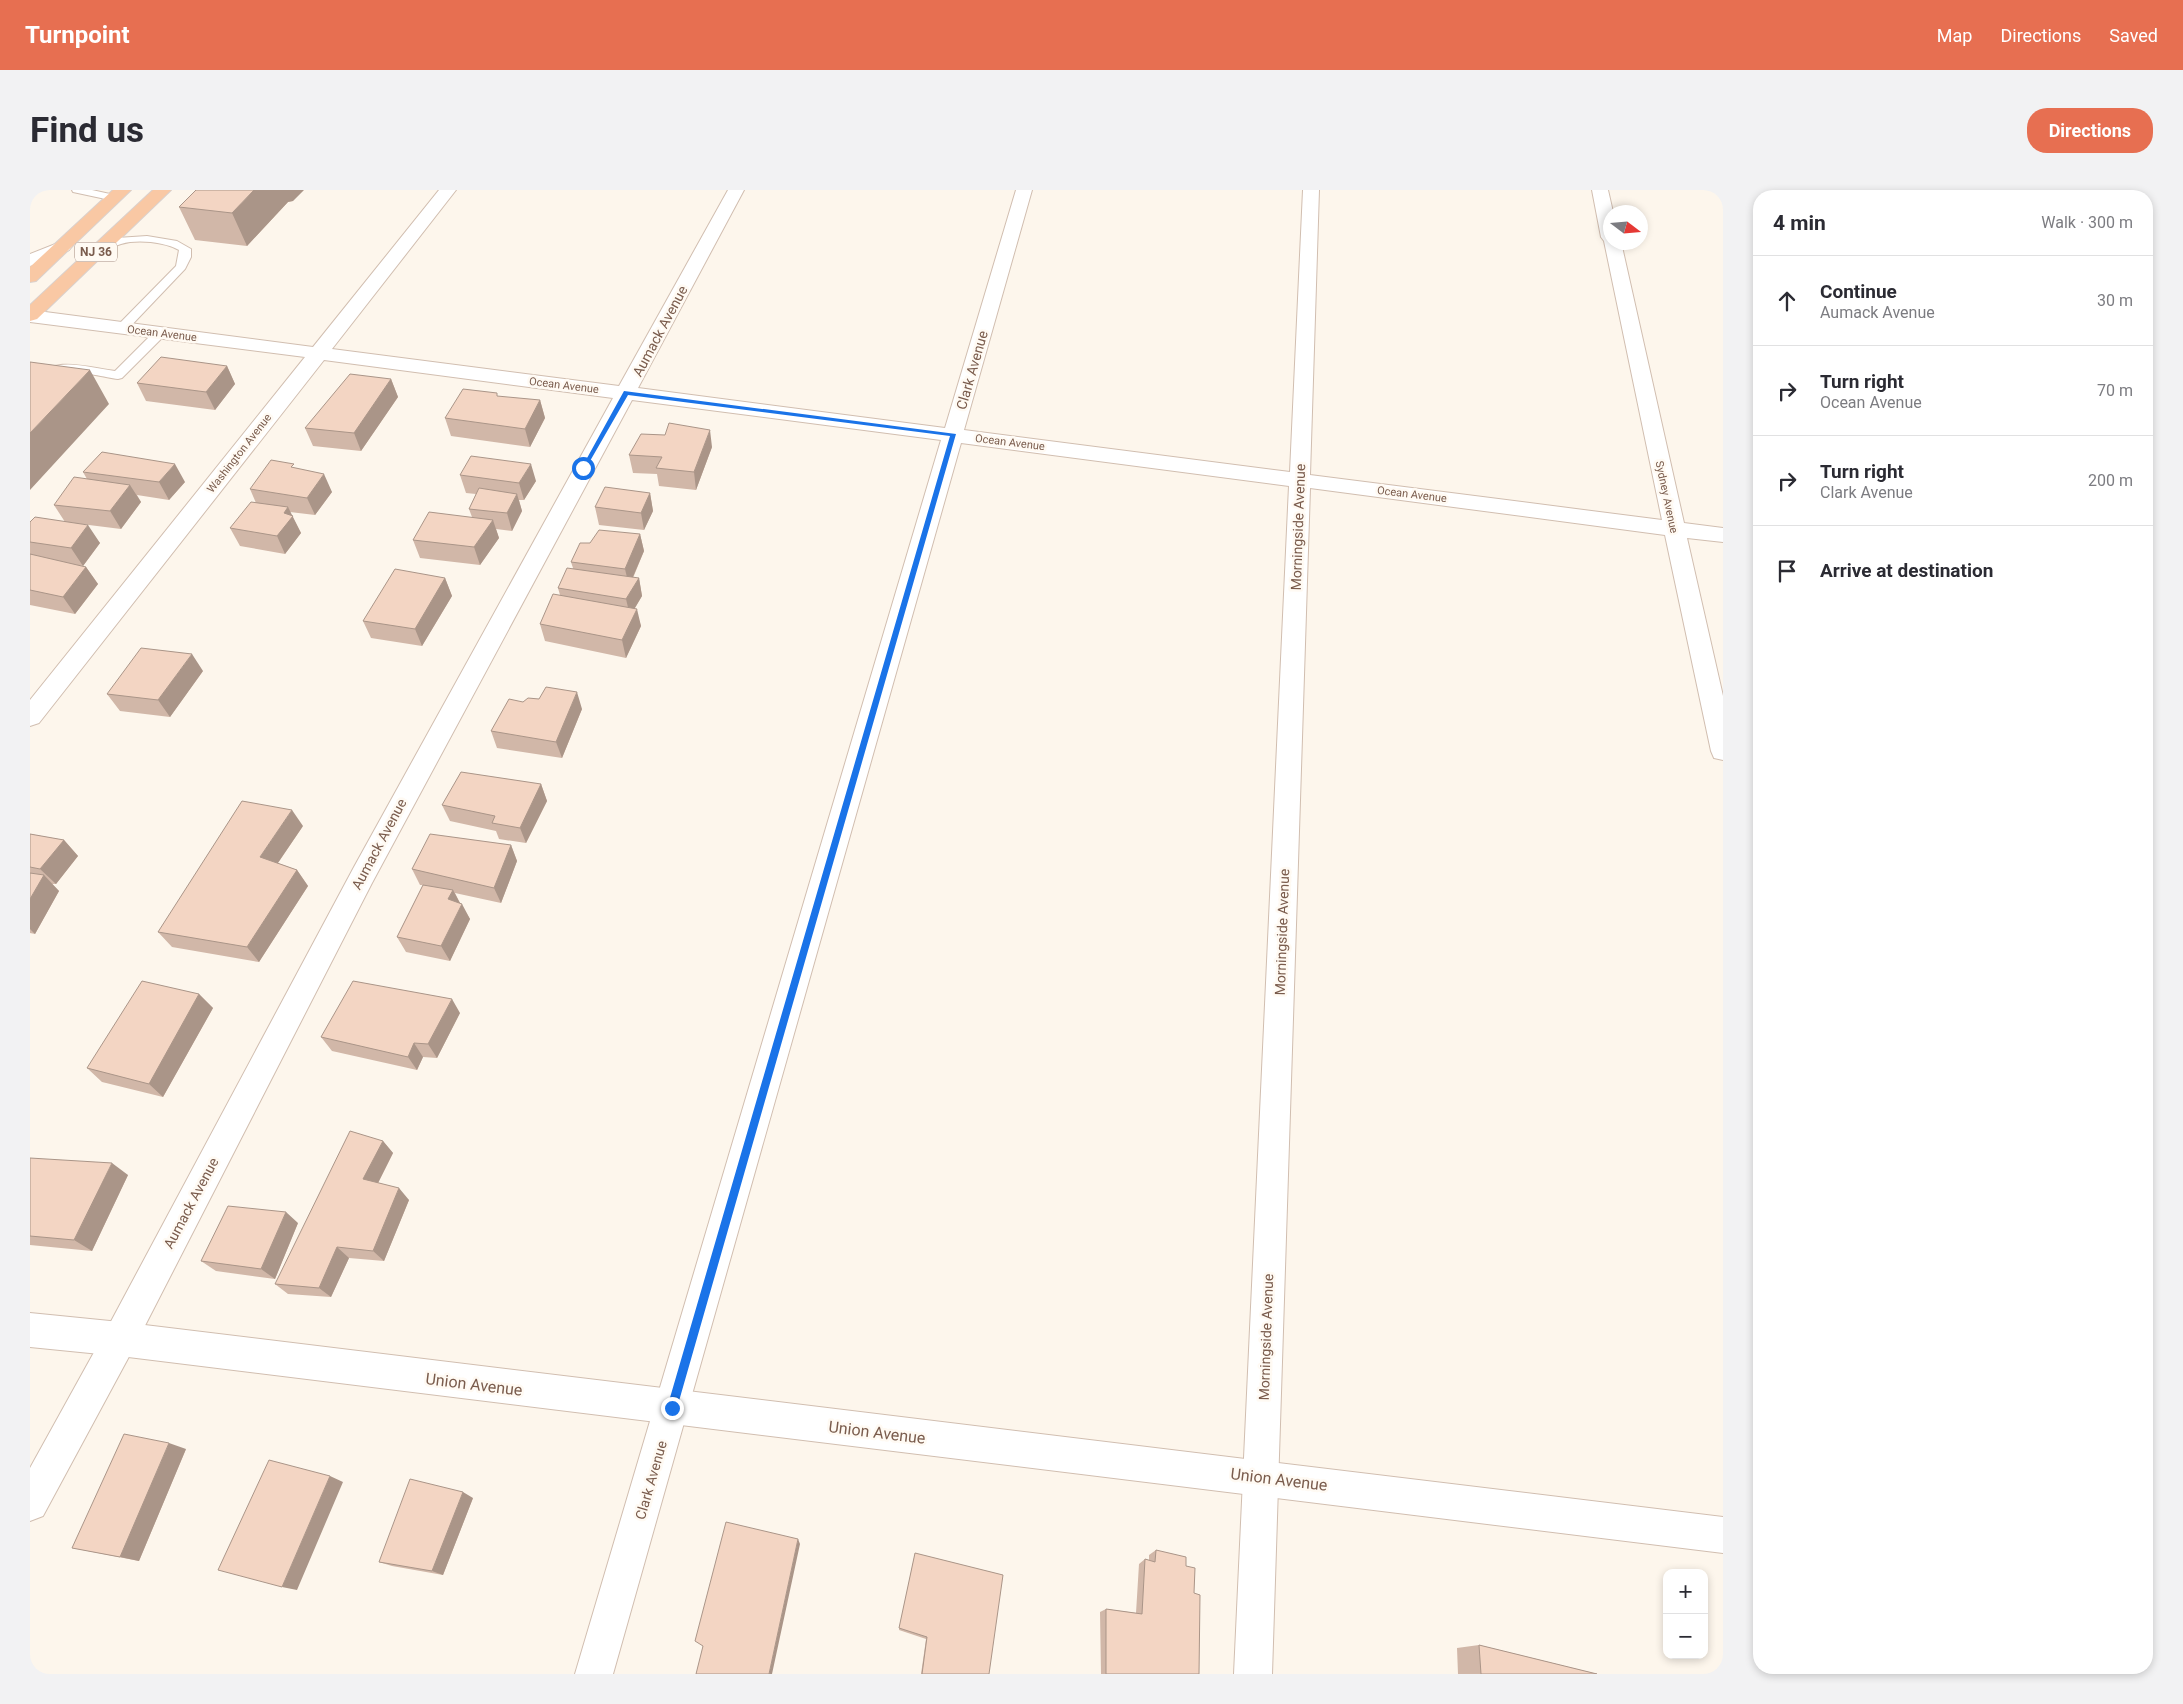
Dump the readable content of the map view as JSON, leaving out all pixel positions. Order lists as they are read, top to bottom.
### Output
{
  "streets": {
    "highway": ["NJ 36"],
    "street": [
      "Aumack Avenue",
      "Ocean Avenue",
      "Clark Avenue",
      "Washington Avenue",
      "Sydney Avenue",
      "Morningside Avenue",
      "Union Avenue"
    ]
  },
  "crossings": [
    ["NJ 36", "Ocean Avenue"],
    ["Aumack Avenue", "Ocean Avenue"],
    ["Aumack Avenue", "Union Avenue"],
    ["Ocean Avenue", "Clark Avenue"],
    ["Ocean Avenue", "Washington Avenue"],
    ["Ocean Avenue", "Sydney Avenue"],
    ["Ocean Avenue", "Morningside Avenue"],
    ["Clark Avenue", "Union Avenue"],
    ["Morningside Avenue", "Union Avenue"]
  ],
  "north": "right",
  "page": {
    "header": "Turnpoint",
    "nav": ["Map", "Directions", "Saved"],
    "buttons": "Directions",
    "title": "Find us",
    "heading": ["4 min", "Walk · 300 m"],
    "list": [
      ["Continue", "Aumack Avenue", "30 m"],
      ["Turn right", "Ocean Avenue", "70 m"],
      ["Turn right", "Clark Avenue", "200 m"],
      "Arrive at destination"
    ],
    "map_buttons": ["+", "−"]
  }
}
